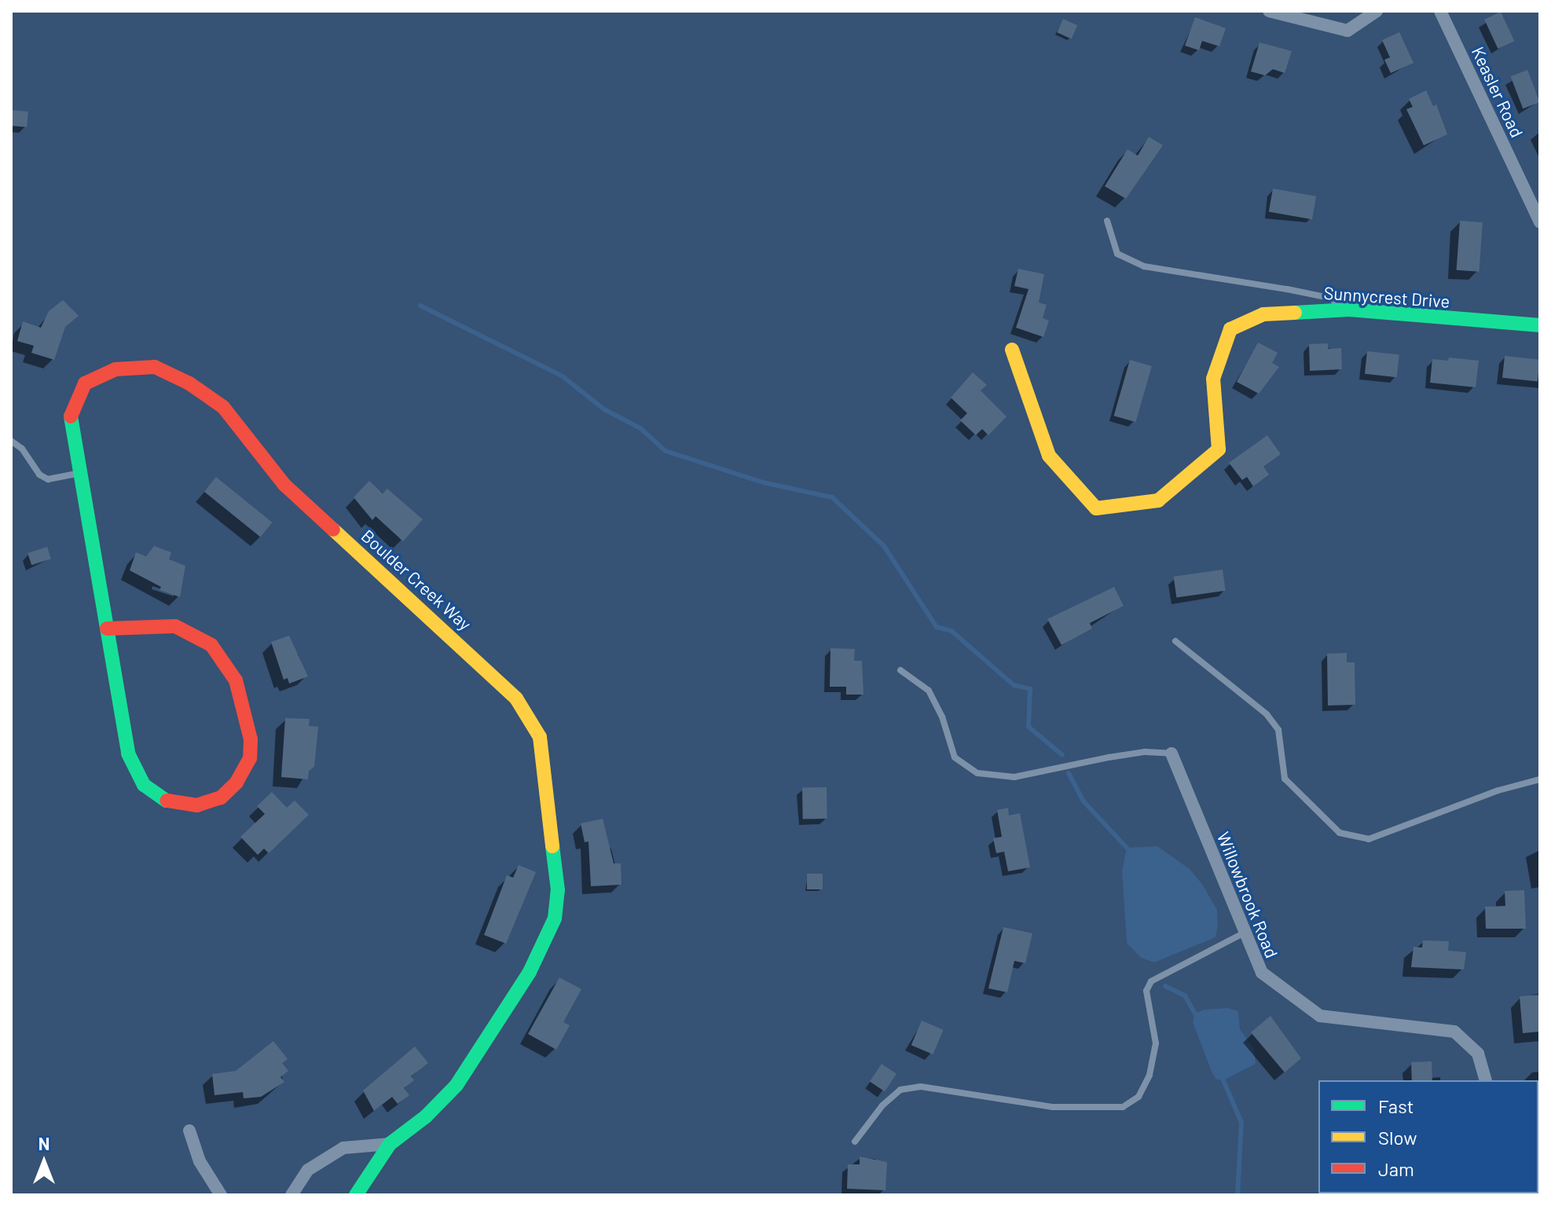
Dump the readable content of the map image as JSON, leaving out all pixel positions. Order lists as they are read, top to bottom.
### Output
{
  "streets": {
    "street": [
      "Keasler Road",
      "Sunnycrest Drive",
      "Boulder Creek Way",
      "Willowbrook Road"
    ]
  },
  "legend": ["Fast", "Slow", "Jam"],
  "north": "top"
}
